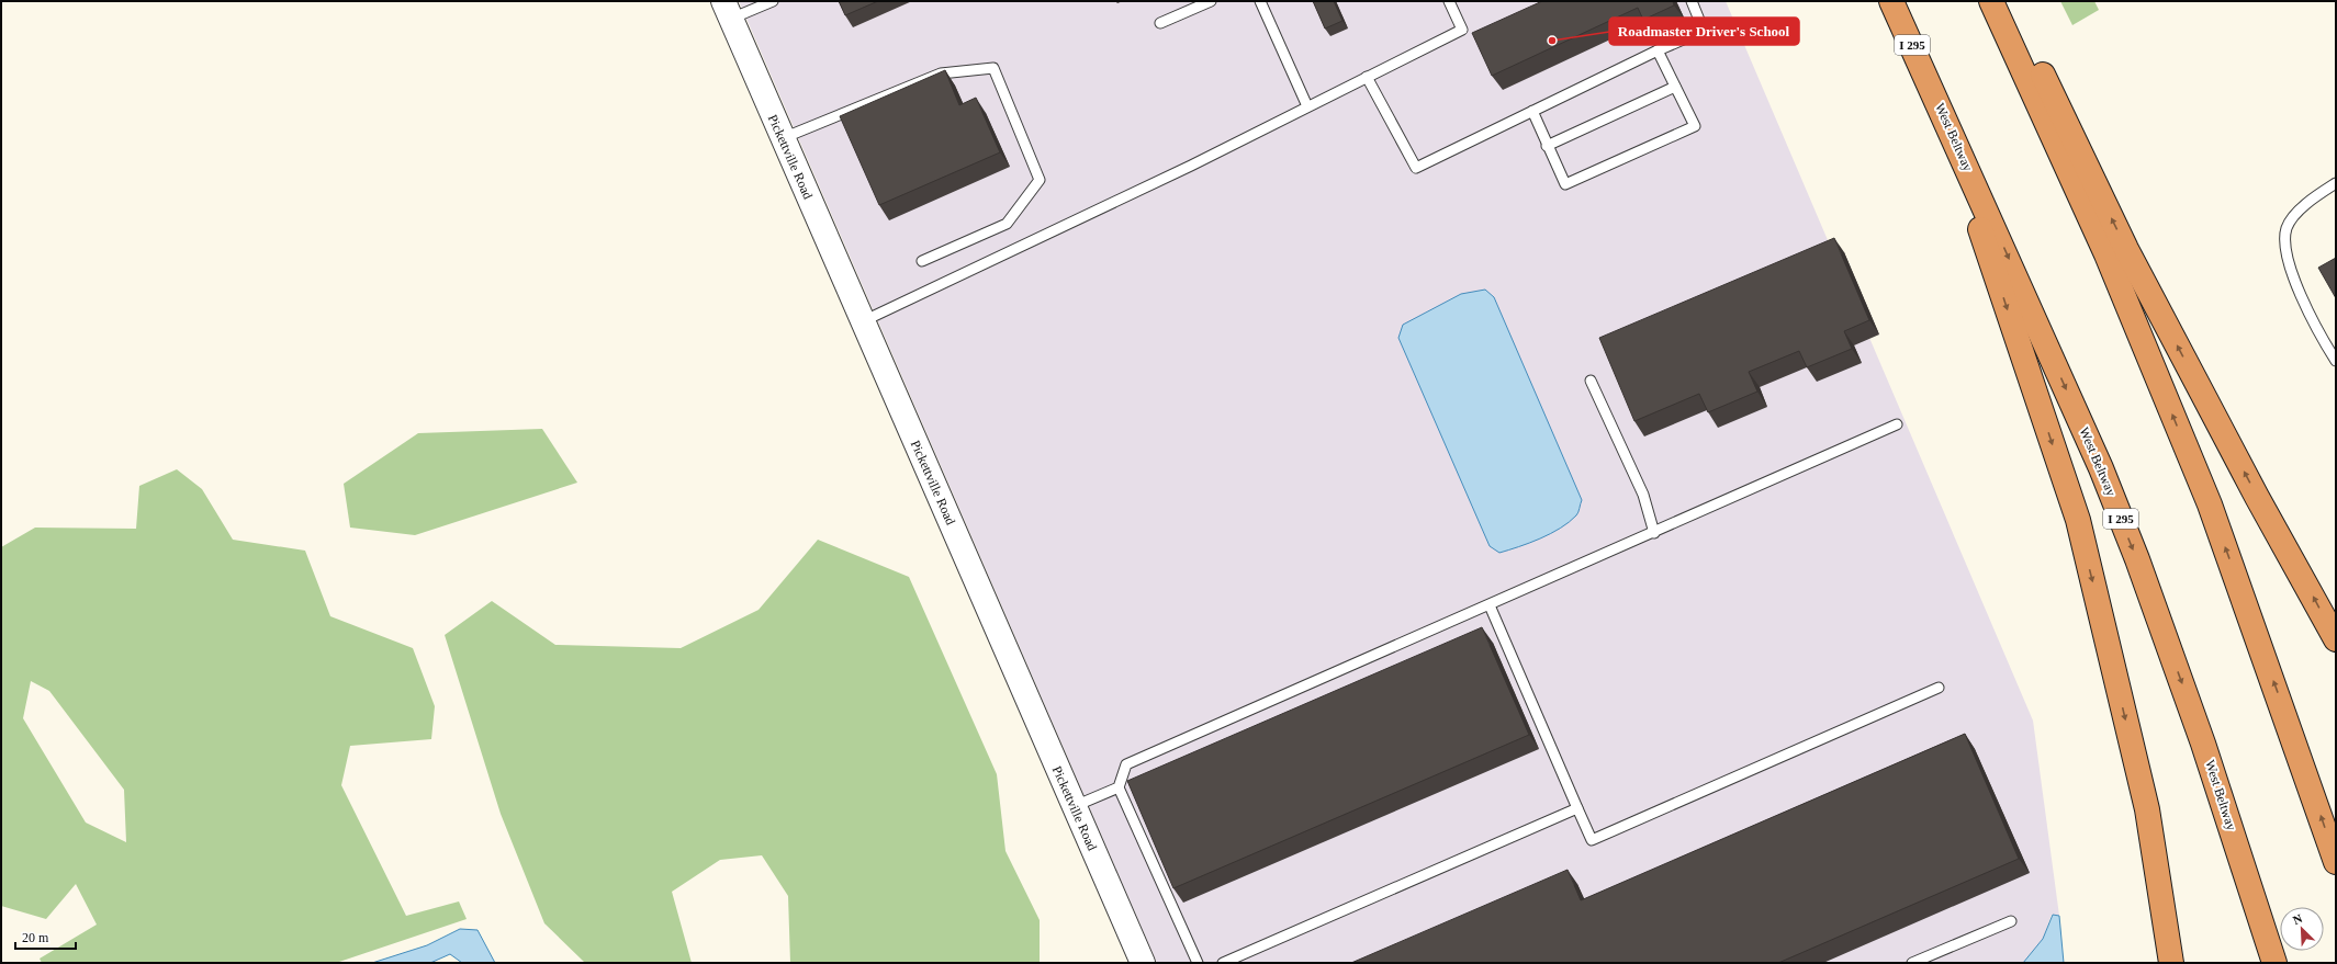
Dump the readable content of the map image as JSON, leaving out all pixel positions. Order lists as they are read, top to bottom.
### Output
{
  "streets": {
    "highway": ["I 295", "West Beltway"],
    "street": ["Pickettville Road"]
  },
  "places": ["Roadmaster Driver's School"],
  "scale_bar": "20 m",
  "north": "top left"
}
